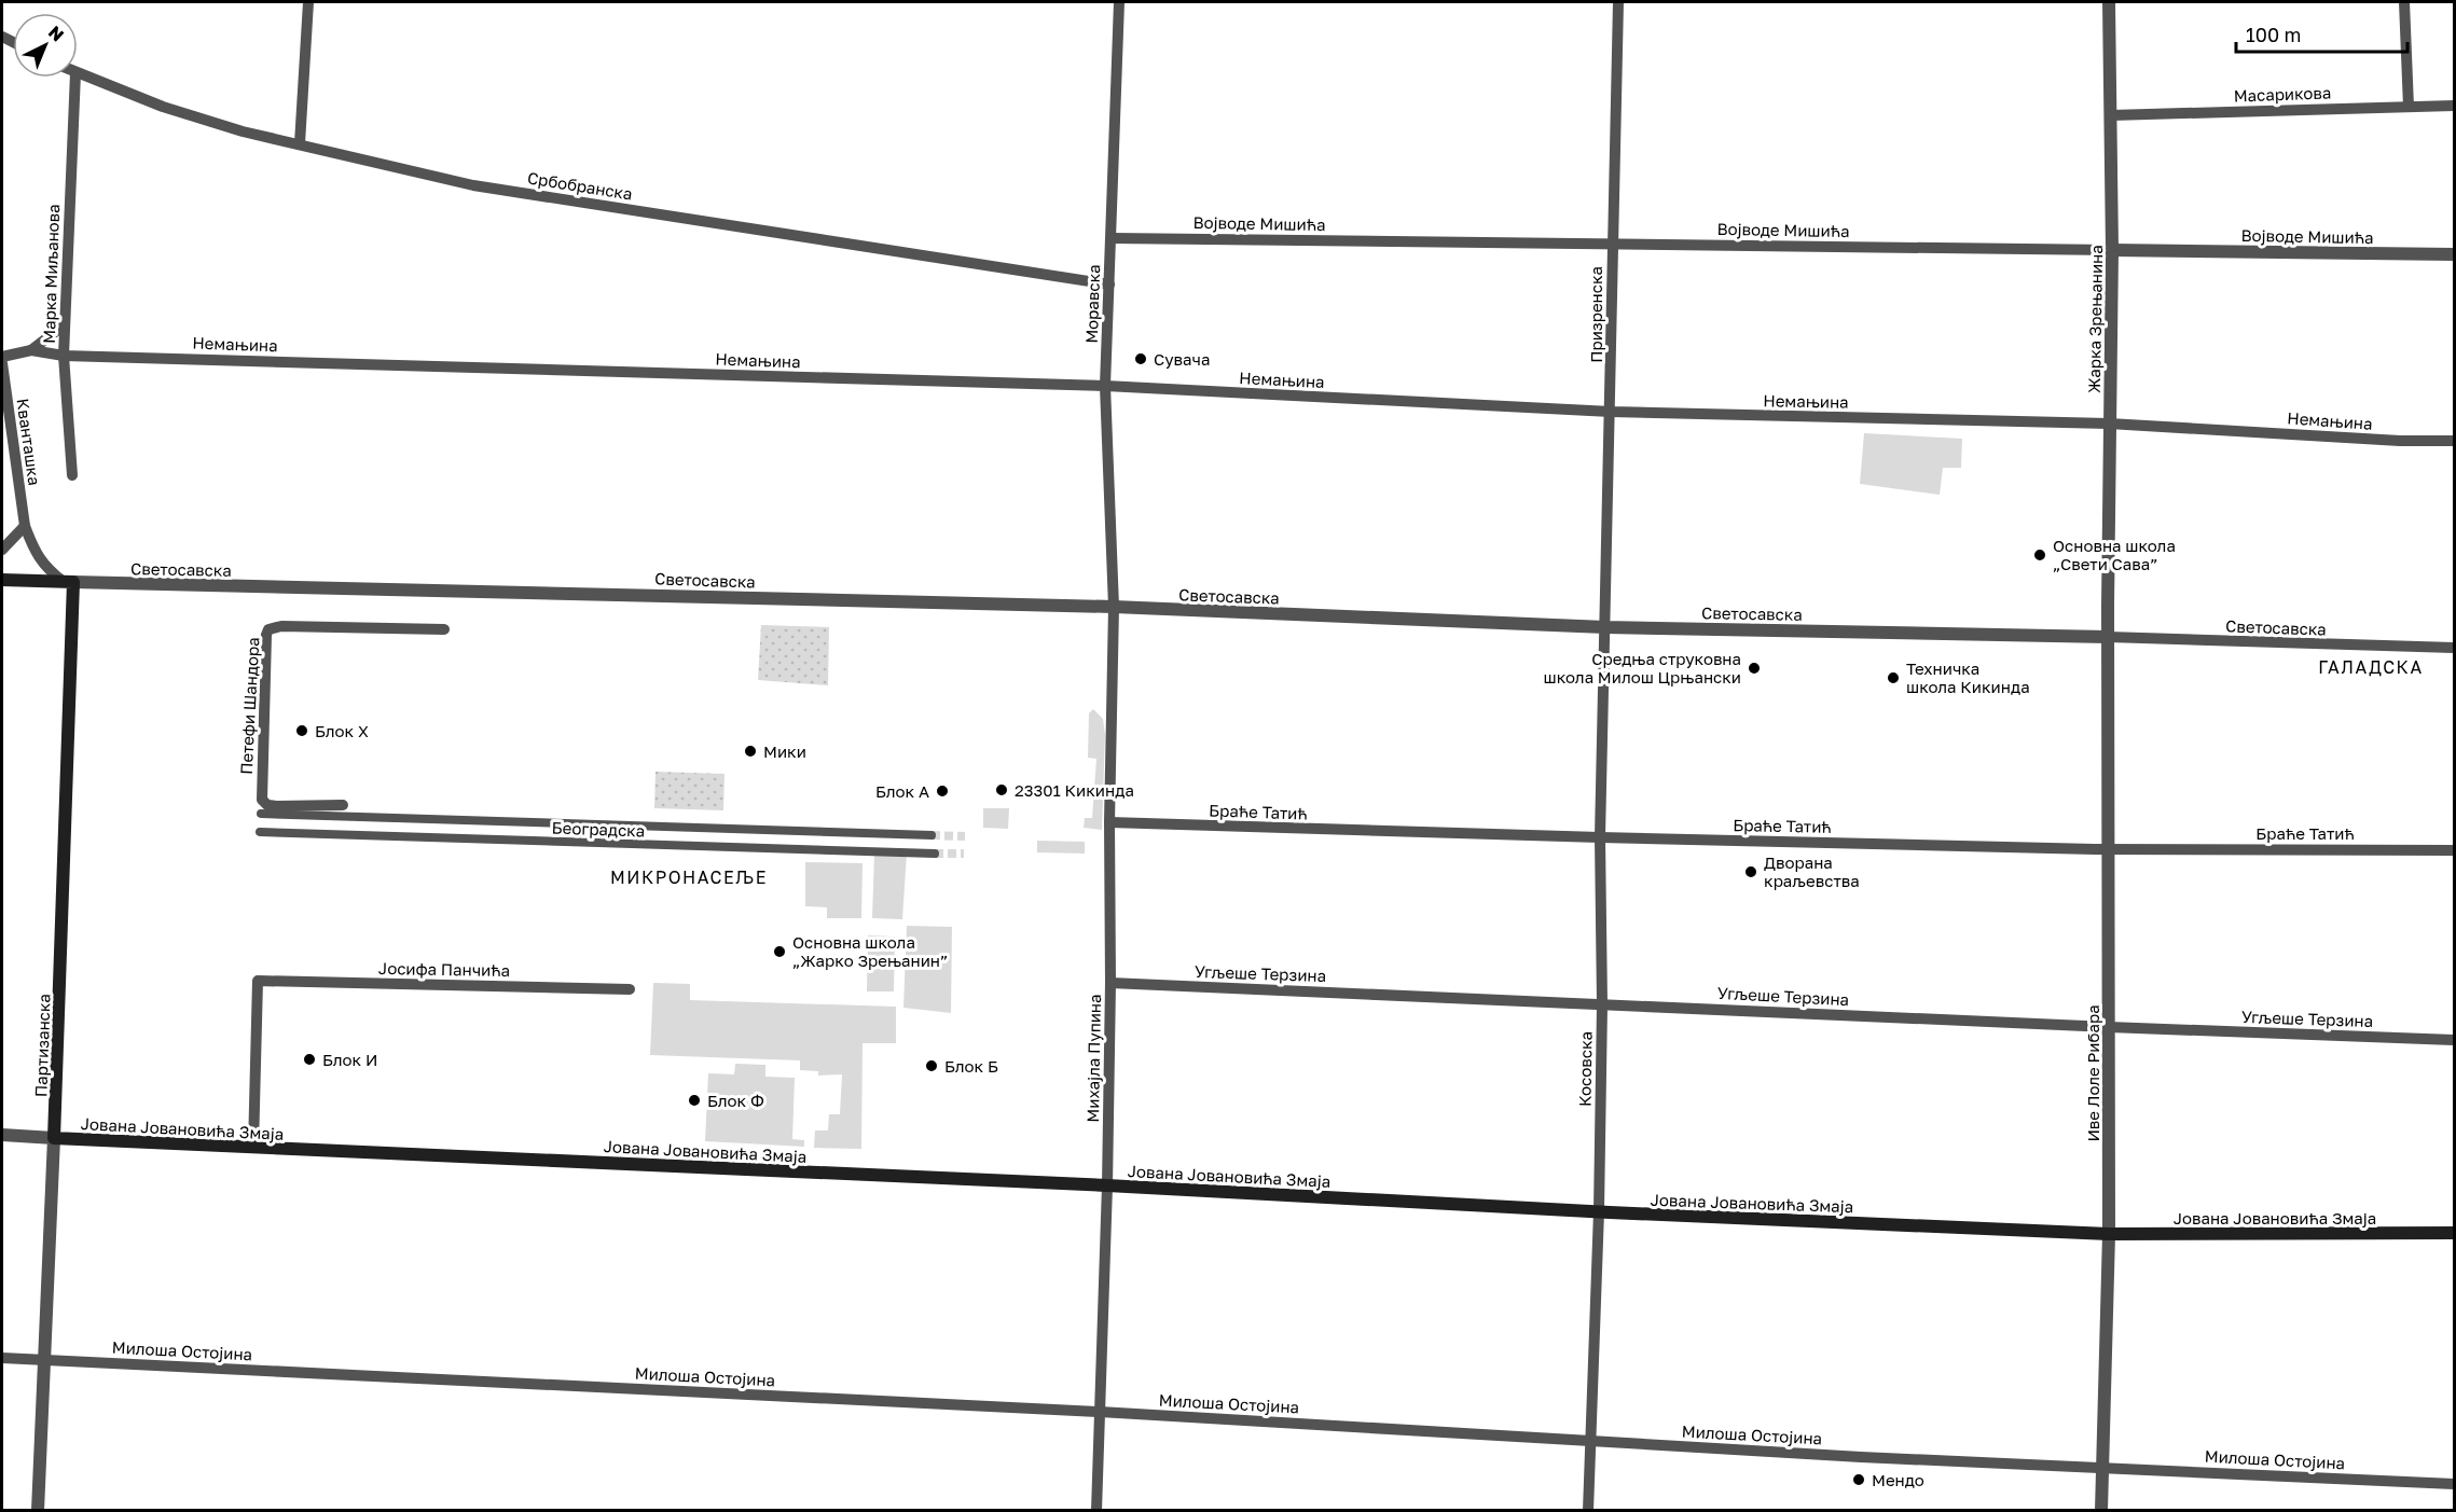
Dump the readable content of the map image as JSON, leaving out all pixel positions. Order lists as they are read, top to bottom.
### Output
{
  "streets": {
    "main road": ["Светосавска", "Партизанска", "Јована Јовановића Змаја"],
    "street": [
      "Масарикова",
      "Србобранска",
      "Војводе Мишића",
      "Марка Миљанова",
      "Моравска",
      "Призренска",
      "Жарка Зрењанина",
      "Немањина",
      "Кванташка",
      "Петефи Шандора",
      "Браће Татић",
      "Београдска",
      "Јосифа Панчића",
      "Угљеше Терзина",
      "Михајла Пупина",
      "Косовска",
      "Иве Лоле Рибара",
      "Милоша Остојина"
    ]
  },
  "crossings": [
    ["Масарикова", "Жарка Зрењанина"],
    ["Србобранска", "Моравска"],
    ["Војводе Мишића", "Моравска"],
    ["Војводе Мишића", "Призренска"],
    ["Војводе Мишића", "Жарка Зрењанина"],
    ["Марка Миљанова", "Немањина"],
    ["Моравска", "Немањина"],
    ["Моравска", "Светосавска"],
    ["Моравска", "Михајла Пупина"],
    ["Призренска", "Немањина"],
    ["Призренска", "Светосавска"],
    ["Призренска", "Косовска"],
    ["Жарка Зрењанина", "Немањина"],
    ["Жарка Зрењанина", "Светосавска"],
    ["Жарка Зрењанина", "Иве Лоле Рибара"],
    ["Кванташка", "Светосавска"],
    ["Кванташка", "Партизанска"],
    ["Светосавска", "Партизанска"],
    ["Светосавска", "Михајла Пупина"],
    ["Светосавска", "Косовска"],
    ["Светосавска", "Иве Лоле Рибара"],
    ["Браће Татић", "Михајла Пупина"],
    ["Браће Татић", "Косовска"],
    ["Браће Татић", "Иве Лоле Рибара"],
    ["Јосифа Панчића", "Јована Јовановића Змаја"],
    ["Угљеше Терзина", "Михајла Пупина"],
    ["Угљеше Терзина", "Косовска"],
    ["Угљеше Терзина", "Иве Лоле Рибара"],
    ["Партизанска", "Јована Јовановића Змаја"],
    ["Партизанска", "Милоша Остојина"],
    ["Михајла Пупина", "Јована Јовановића Змаја"],
    ["Михајла Пупина", "Милоша Остојина"],
    ["Косовска", "Јована Јовановића Змаја"],
    ["Косовска", "Милоша Остојина"],
    ["Иве Лоле Рибара", "Јована Јовановића Змаја"],
    ["Иве Лоле Рибара", "Милоша Остојина"]
  ],
  "districts": ["ГАЛАДСКА", "МИКРОНАСЕЉЕ"],
  "places": [
    "Сувача",
    "Основна школа „Свети Сава”",
    "Средња струковна школа Милош Црњански",
    "Техничка школа Кикинда",
    "Блок Х",
    "Мики",
    "23301 Кикинда",
    "Блок А",
    "Дворана краљевства",
    "Основна школа „Жарко Зрењанин”",
    "Блок И",
    "Блок Б",
    "Блок Ф",
    "Мендо"
  ],
  "scale_bar": "100 m",
  "north": "top right"
}
